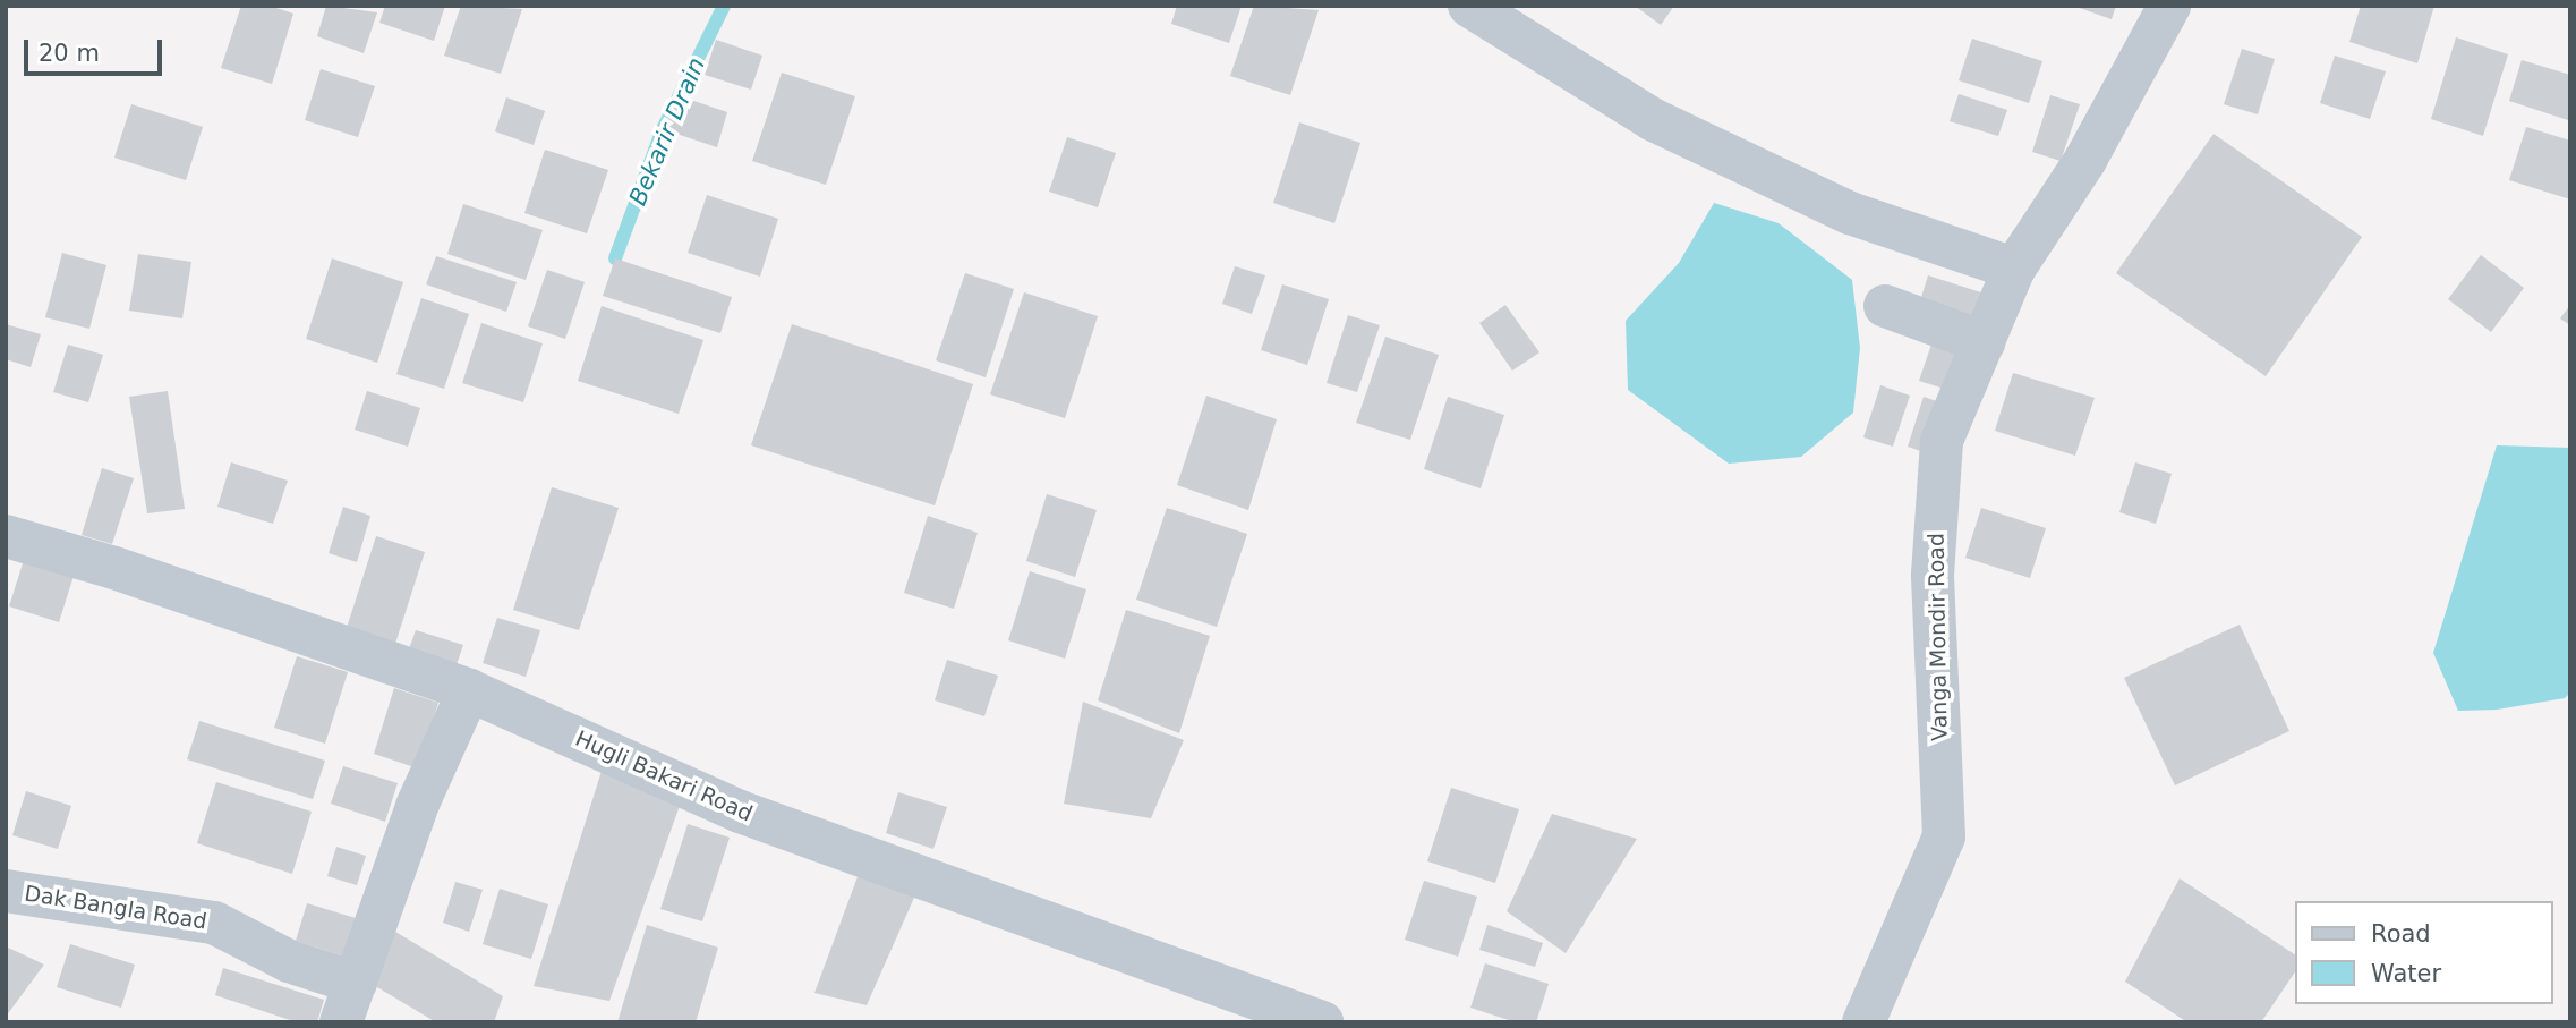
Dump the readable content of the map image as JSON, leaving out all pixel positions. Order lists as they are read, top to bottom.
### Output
{
  "streets": {
    "street": ["Vanga Mondir Road", "Hugli Bakari Road", "Dak Bangla Road"]
  },
  "water": ["Bekarir Drain"],
  "legend": ["Road", "Water"],
  "scale_bar": "20 m"
}
